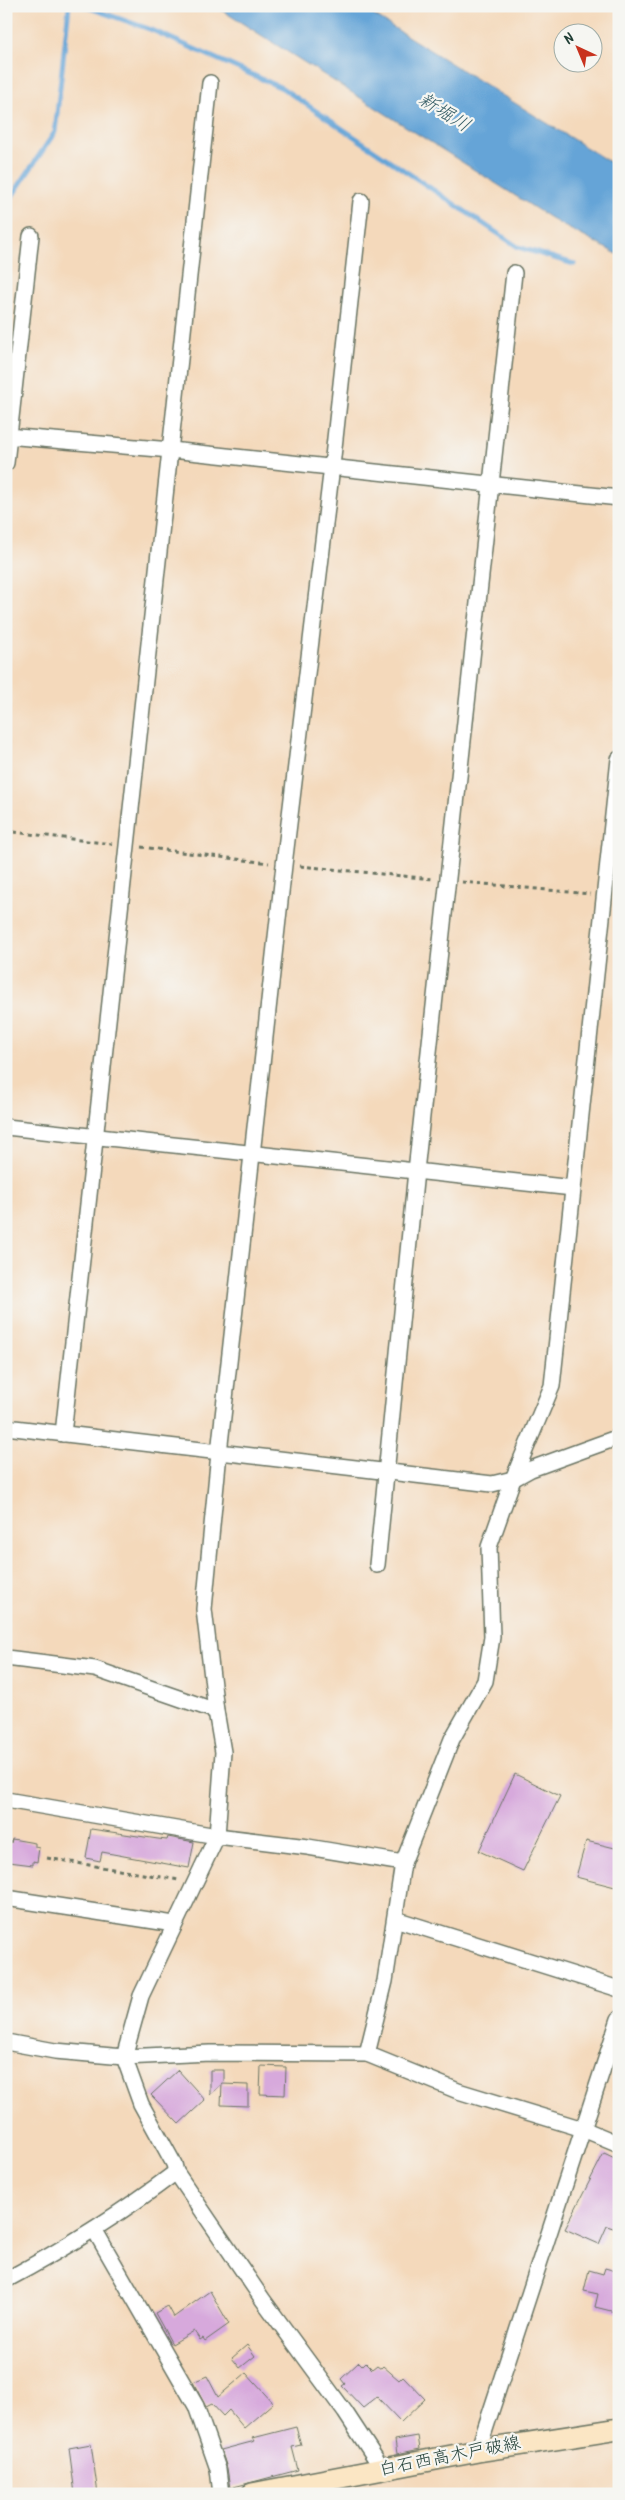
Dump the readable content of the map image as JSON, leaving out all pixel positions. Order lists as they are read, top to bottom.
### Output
{
  "streets": {
    "main road": ["白石西高木戸破線"]
  },
  "water": ["新堀川"],
  "north": "top left"
}
